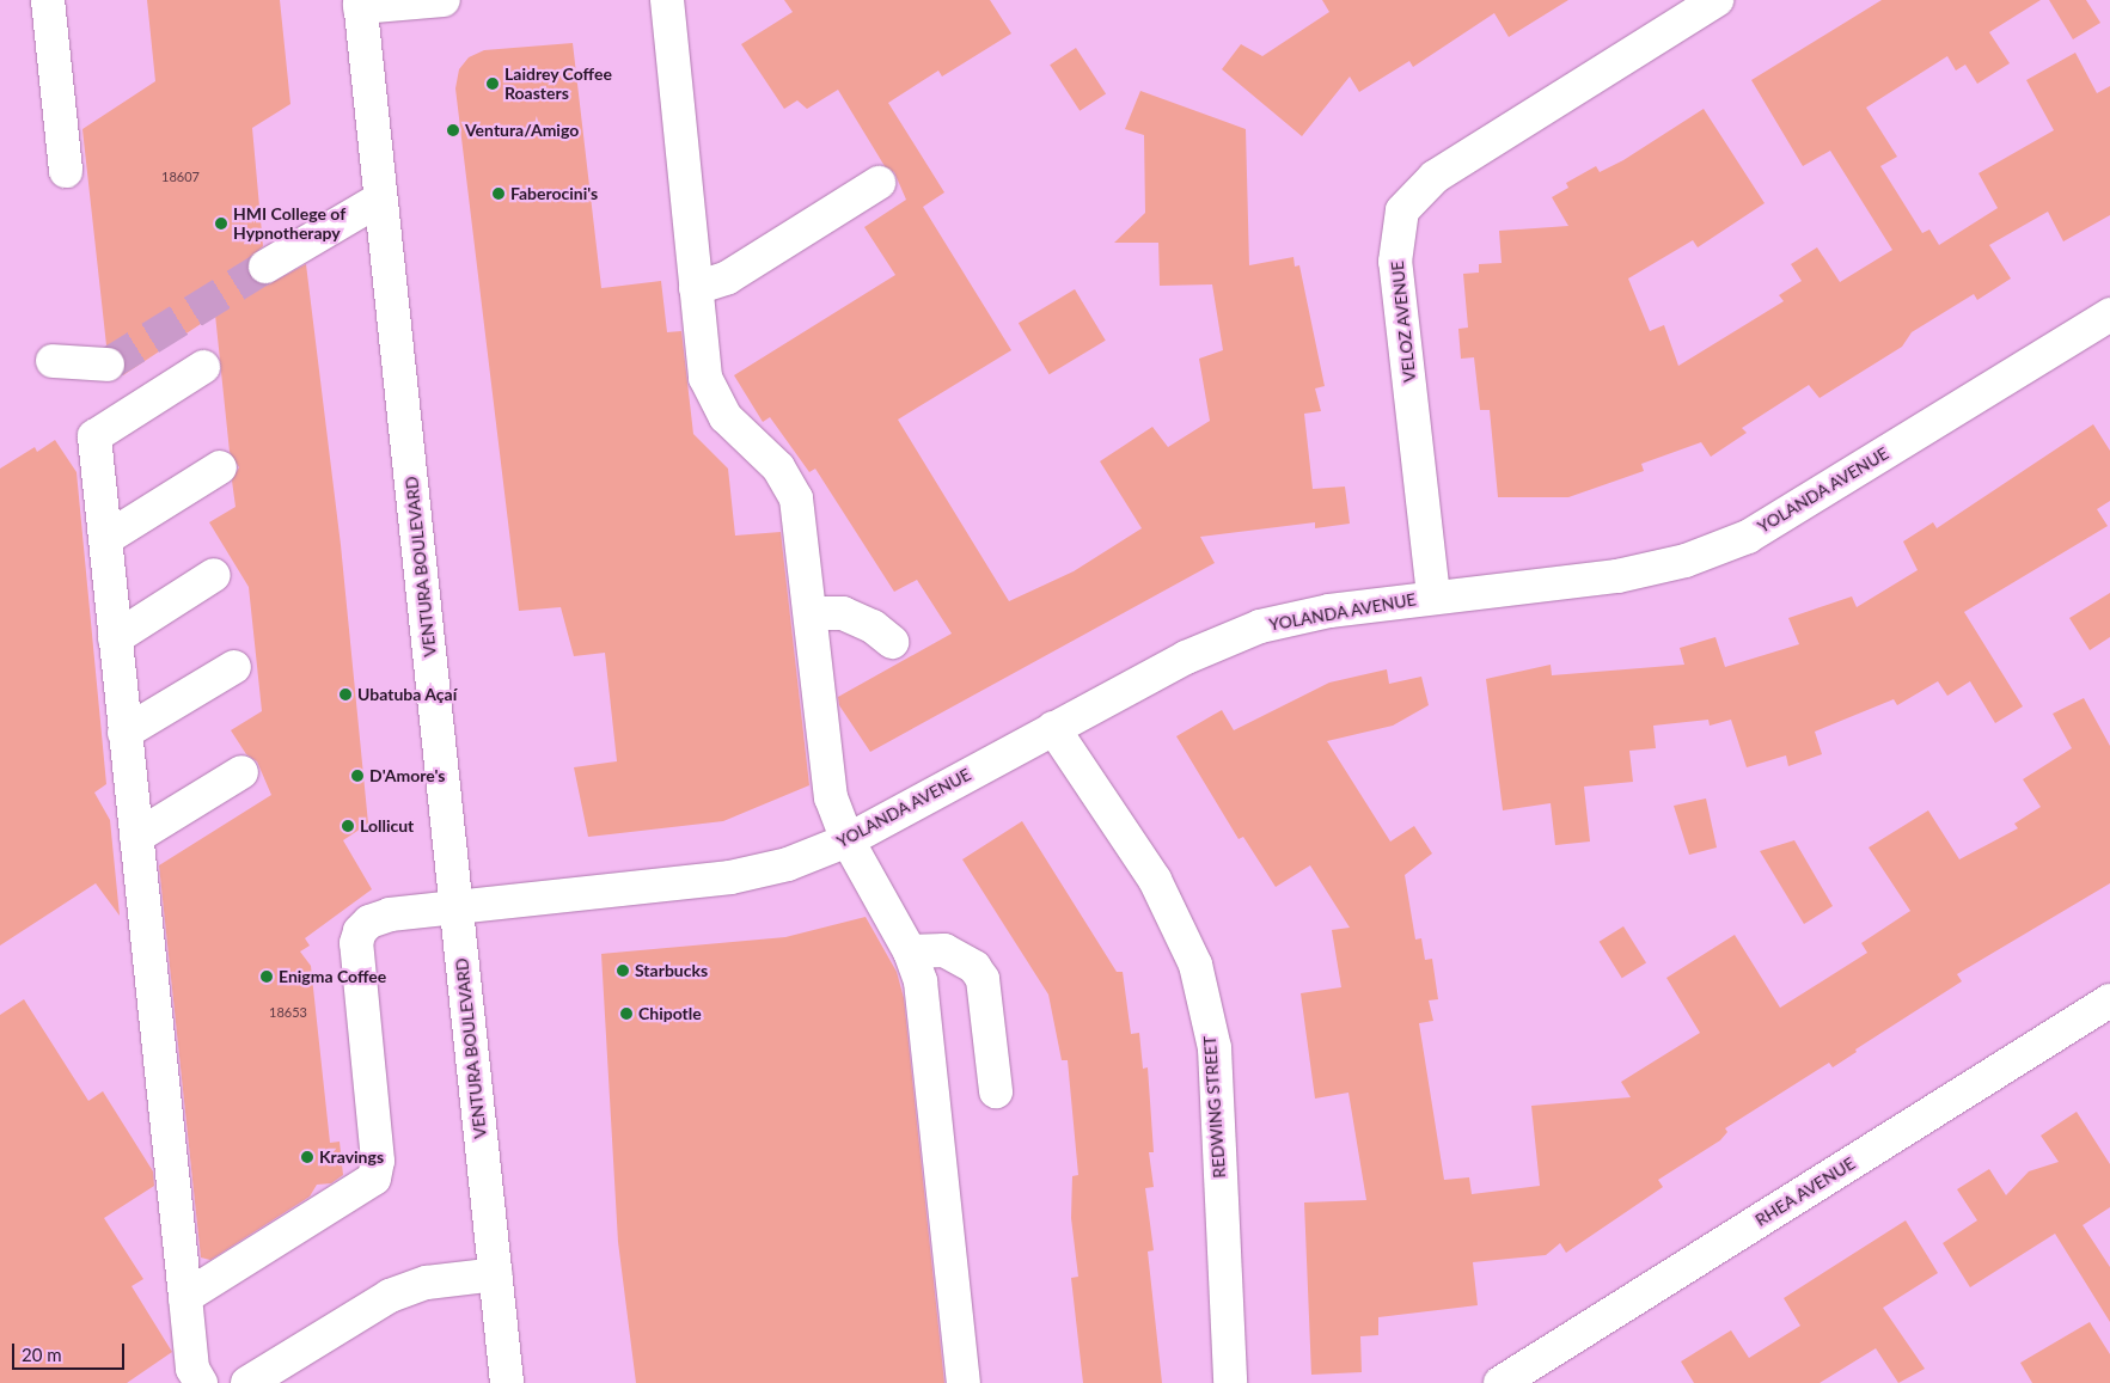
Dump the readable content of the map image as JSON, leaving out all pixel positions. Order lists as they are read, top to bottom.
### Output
{
  "streets": {
    "street": [
      "VELOZ AVENUE",
      "YOLANDA AVENUE",
      "VENTURA BOULEVARD",
      "REDWING STREET",
      "RHEA AVENUE"
    ]
  },
  "crossings": [
    ["VELOZ AVENUE", "YOLANDA AVENUE"],
    ["YOLANDA AVENUE", "VENTURA BOULEVARD"],
    ["YOLANDA AVENUE", "REDWING STREET"]
  ],
  "places": [
    "Laidrey Coffee Roasters",
    "Ventura/Amigo",
    "Faberocini's",
    "HMI College of Hypnotherapy",
    "Ubatuba Açaí",
    "D'Amore's",
    "Lollicut",
    "Starbucks",
    "Enigma Coffee",
    "Chipotle",
    "Kravings"
  ],
  "house_numbers": ["18607", "18653"],
  "scale_bar": "20 m"
}
